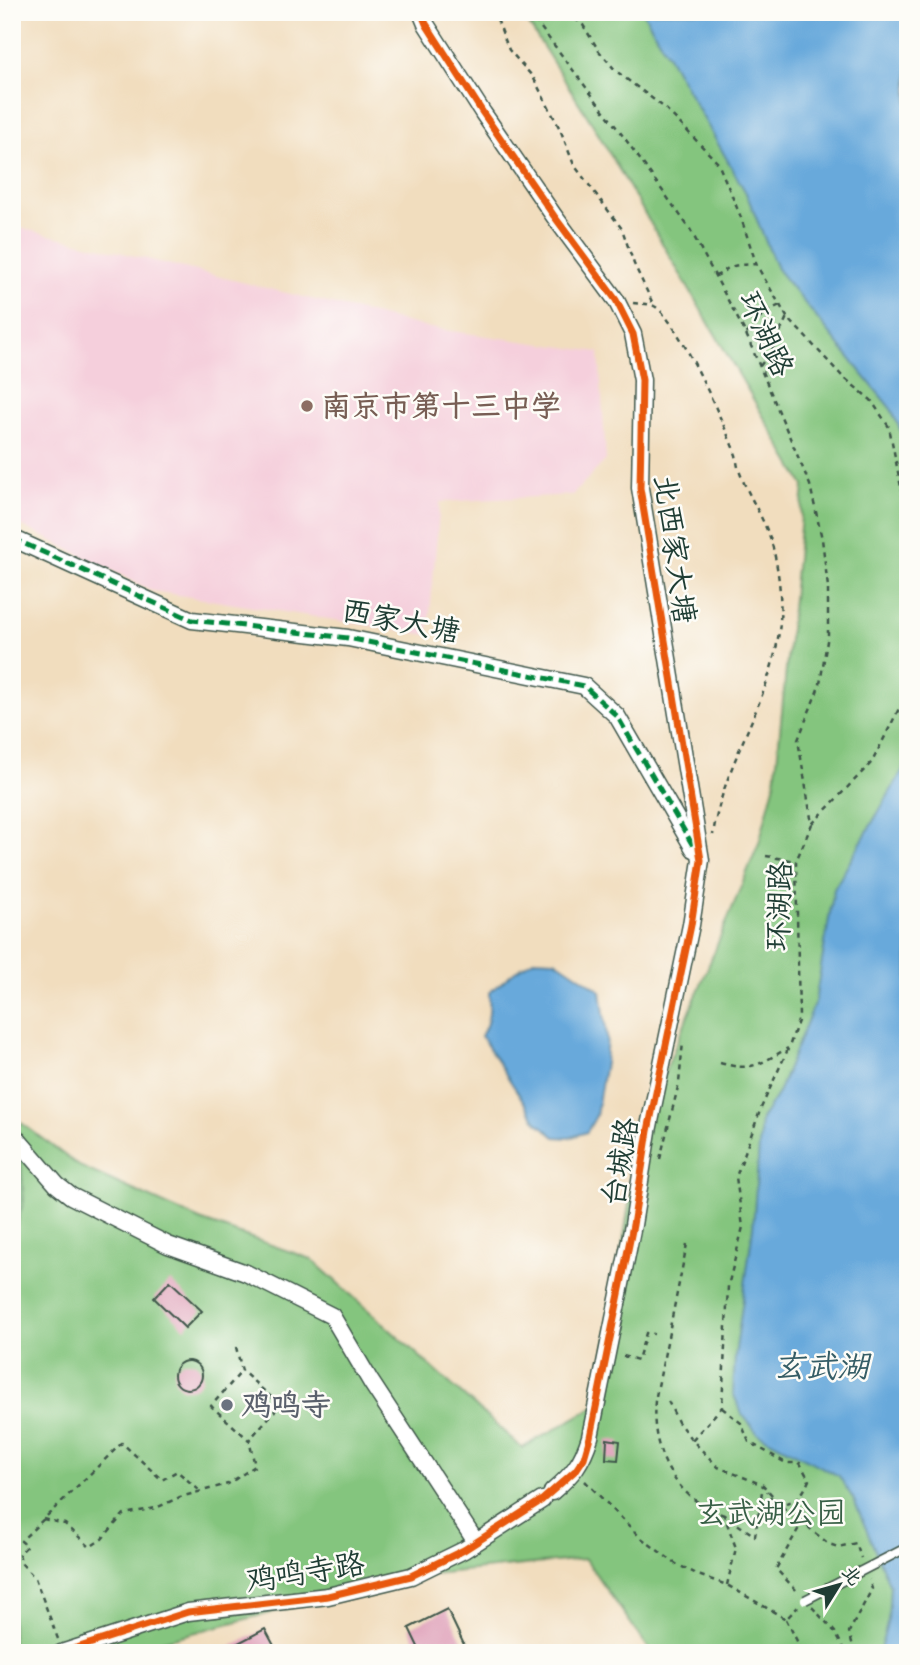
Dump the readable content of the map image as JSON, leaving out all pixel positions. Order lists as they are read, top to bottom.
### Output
{
  "streets": {
    "street": [
      "北西家大塘",
      "西家大塘",
      "台城路",
      "鸡鸣寺路"
    ],
    "path": ["环湖路"]
  },
  "crossings": [
    ["北西家大塘", "西家大塘"],
    ["北西家大塘", "台城路"],
    ["西家大塘", "台城路"],
    ["台城路", "鸡鸣寺路"]
  ],
  "water": ["玄武湖"],
  "parks": ["玄武湖公园"],
  "places": ["南京市第十三中学", "鸡鸣寺"],
  "north": "top right"
}
